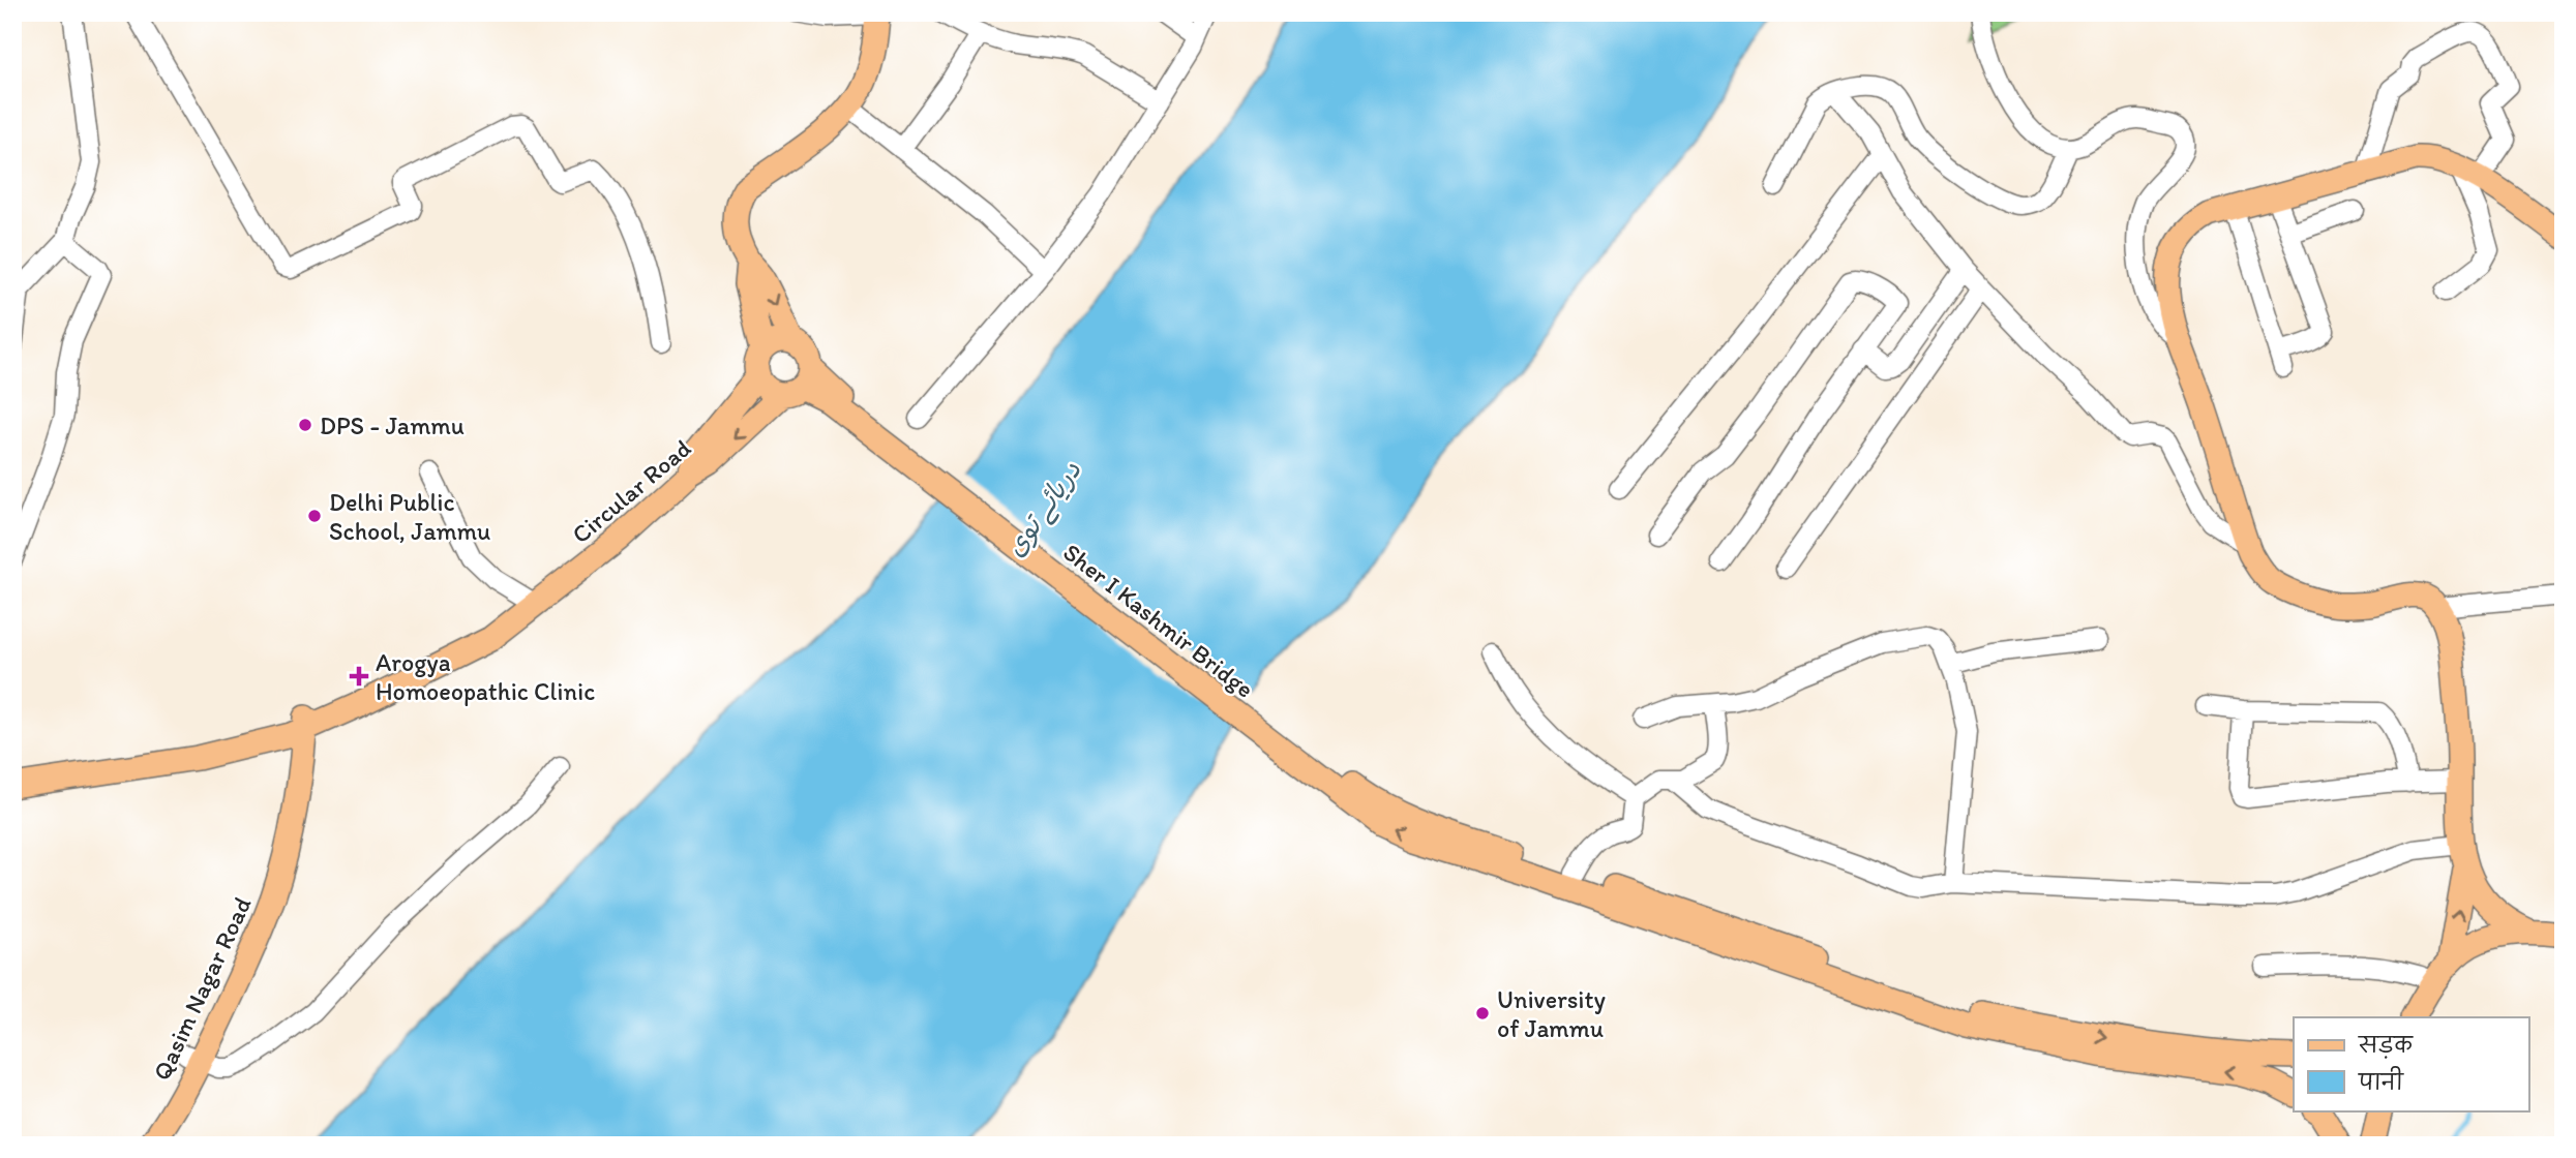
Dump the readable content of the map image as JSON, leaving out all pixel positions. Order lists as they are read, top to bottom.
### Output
{
  "streets": {
    "main road": ["Circular Road", "Sher I Kashmir Bridge", "Qasim Nagar Road"]
  },
  "crossings": [
    ["Circular Road", "Sher I Kashmir Bridge"],
    ["Circular Road", "Qasim Nagar Road"]
  ],
  "water": ["دریائے توی"],
  "places": {
    "other": ["DPS - Jammu", "Delhi Public School, Jammu", "University of Jammu"],
    "health": ["Arogya Homoeopathic Clinic"]
  },
  "legend": ["सड़क", "पानी"]
}
